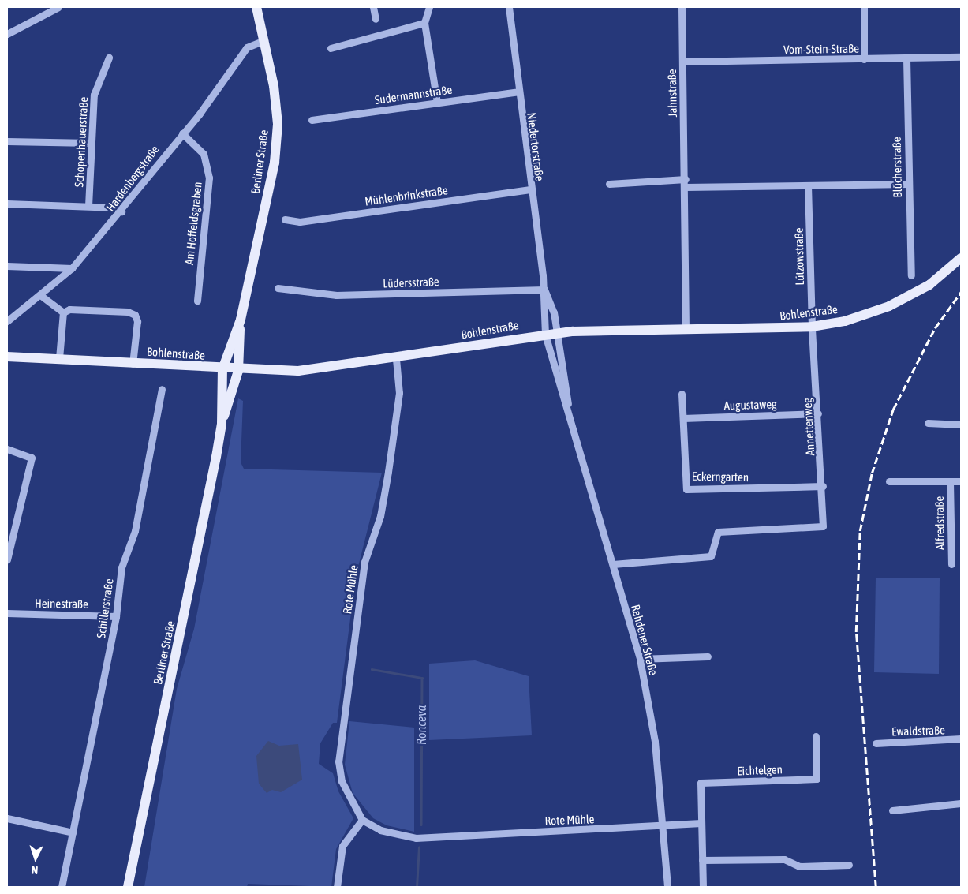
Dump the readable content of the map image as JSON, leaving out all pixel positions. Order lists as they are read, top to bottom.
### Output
{
  "streets": {
    "main road": ["Berliner Straße", "Bohlenstraße"],
    "street": [
      "Vom-Stein-Straße",
      "Jahnstraße",
      "Sudermannstraße",
      "Schopenhauerstraße",
      "Niedertorstraße",
      "Blücherstraße",
      "Hardenbergstraße",
      "Mühlenbrinkstraße",
      "Am Hoffeldsgraben",
      "Lützowstraße",
      "Lüdersstraße",
      "Augustaweg",
      "Annettenweg",
      "Eckerngarten",
      "Alfredstraße",
      "Rote Mühle",
      "Heinestraße",
      "Schillerstraße",
      "Rahdener Straße",
      "Ewaldstraße",
      "Eichtelgen"
    ]
  },
  "crossings": [
    ["Vom-Stein-Straße", "Jahnstraße"],
    ["Vom-Stein-Straße", "Blücherstraße"],
    ["Jahnstraße", "Bohlenstraße"],
    ["Sudermannstraße", "Niedertorstraße"],
    ["Niedertorstraße", "Mühlenbrinkstraße"],
    ["Niedertorstraße", "Lüdersstraße"],
    ["Niedertorstraße", "Bohlenstraße"],
    ["Niedertorstraße", "Rahdener Straße"],
    ["Berliner Straße", "Hardenbergstraße"],
    ["Berliner Straße", "Bohlenstraße"],
    ["Hardenbergstraße", "Am Hoffeldsgraben"],
    ["Lützowstraße", "Bohlenstraße"],
    ["Lützowstraße", "Annettenweg"],
    ["Bohlenstraße", "Annettenweg"],
    ["Bohlenstraße", "Rote Mühle"],
    ["Bohlenstraße", "Rahdener Straße"],
    ["Augustaweg", "Annettenweg"],
    ["Augustaweg", "Eckerngarten"],
    ["Annettenweg", "Eckerngarten"],
    ["Annettenweg", "Rahdener Straße"],
    ["Rote Mühle", "Rahdener Straße"],
    ["Heinestraße", "Schillerstraße"]
  ],
  "water": ["Ronceva"],
  "north": "bottom"
}
